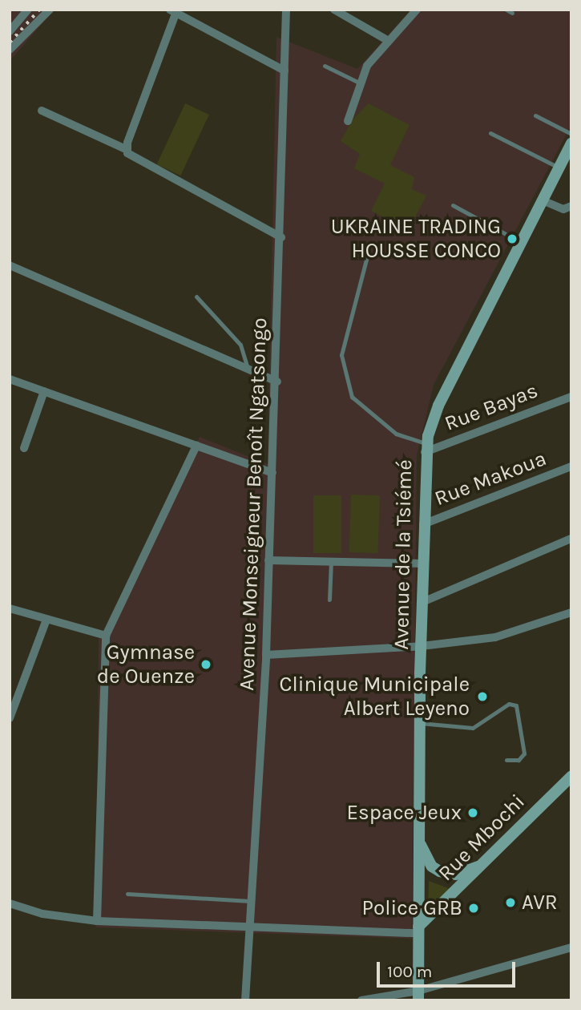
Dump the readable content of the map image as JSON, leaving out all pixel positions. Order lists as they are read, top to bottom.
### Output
{
  "streets": {
    "main road": ["Avenue de la Tsiémé", "Rue Mbochi"],
    "street": ["Rue Bayas", "Rue Makoua", "Avenue Monseigneur Benoît Ngatsongo"]
  },
  "crossings": [
    ["Rue Bayas", "Avenue de la Tsiémé"],
    ["Rue Makoua", "Avenue de la Tsiémé"],
    ["Avenue de la Tsiémé", "Rue Mbochi"]
  ],
  "places": [
    "UKRAINE TRADING HOUSSE CONCO",
    "Gymnase de Ouenze",
    "Clinique Municipale Albert Leyeno",
    "Espace Jeux",
    "AVR",
    "Police GRB"
  ],
  "scale_bar": "100 m"
}
